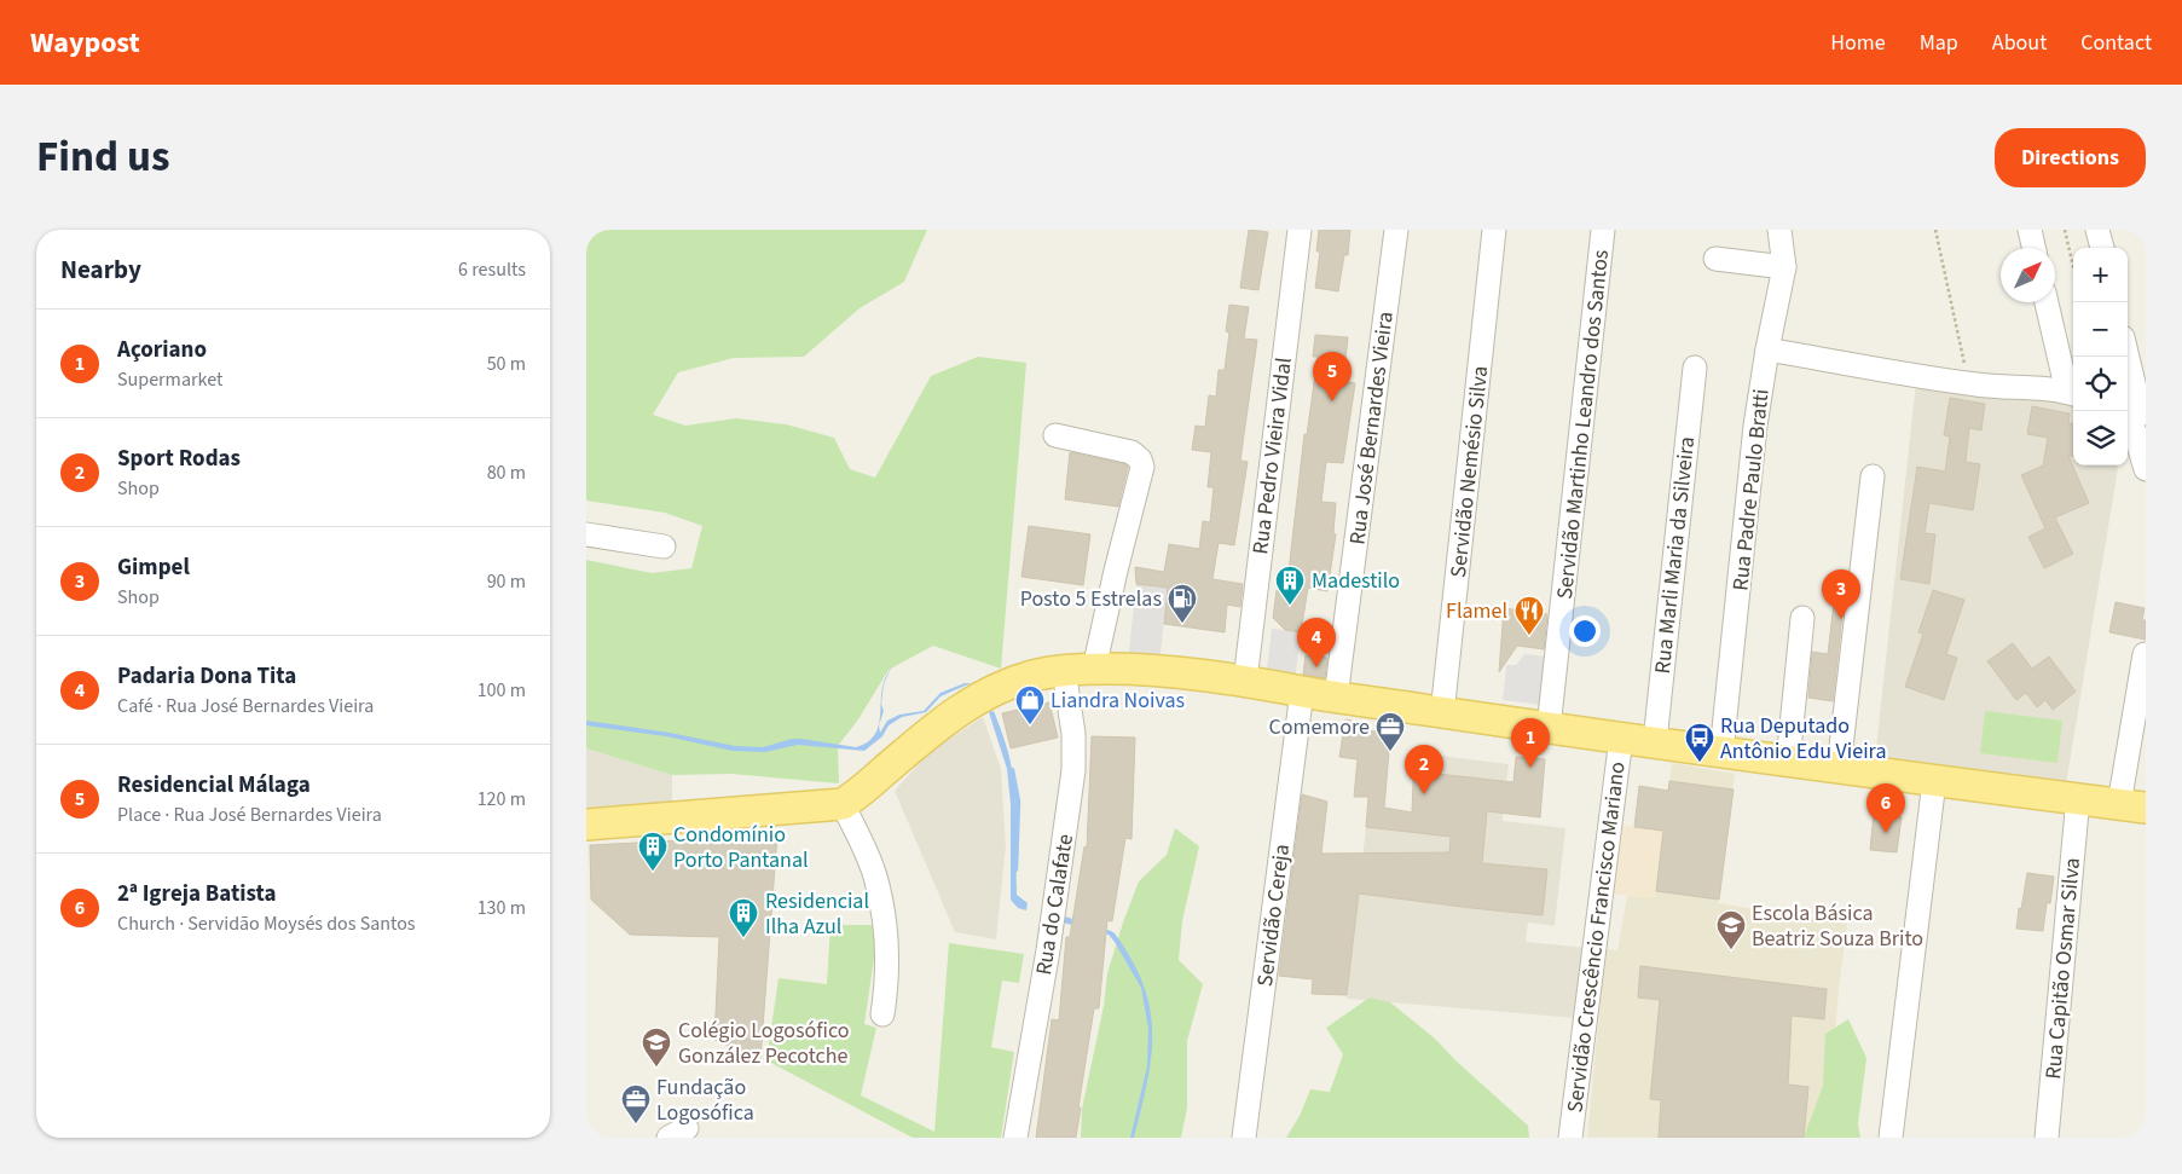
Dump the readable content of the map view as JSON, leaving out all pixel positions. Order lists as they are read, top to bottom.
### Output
{
  "streets": {
    "street": [
      "Servidão Martinho Leandro dos Santos",
      "Rua José Bernardes Vieira",
      "Rua Pedro Vieira Vidal",
      "Servidão Nemésio Silva",
      "Rua Padre Paulo Bratti",
      "Rua Marli Maria da Silveira",
      "Rua do Calafate",
      "Servidão Cereja",
      "Servidão Crescêncio Francisco Mariano",
      "Rua Capitão Osmar Silva"
    ]
  },
  "places": {
    "building": ["Madestilo", "Condomínio Porto Pantanal", "Residencial Ilha Azul"],
    "fuel station": ["Posto 5 Estrelas"],
    "restaurant": ["Flamel"],
    "shop": ["Liandra Noivas"],
    "office": ["Comemore", "Fundação Logosófica"],
    "bus stop": ["Rua Deputado Antônio Edu Vieira"],
    "school or university": ["Escola Básica Beatriz Souza Brito", "Colégio Logosófico González Pecotche"]
  },
  "north": "top right",
  "page": {
    "header": "Waypost",
    "nav": [
      "Home",
      "Map",
      "About",
      "Contact"
    ],
    "title": "Find us",
    "buttons": "Directions",
    "heading": ["Nearby", "6 results"],
    "map_buttons": ["+", "−"],
    "list": [
      {
        "mark": "1",
        "name": "Açoriano",
        "note": "Supermarket",
        "value": "50 m"
      },
      {
        "mark": "2",
        "name": "Sport Rodas",
        "note": "Shop",
        "value": "80 m"
      },
      {
        "mark": "3",
        "name": "Gimpel",
        "note": "Shop",
        "value": "90 m"
      },
      {
        "mark": "4",
        "name": "Padaria Dona Tita",
        "note": "Café · Rua José Bernardes Vieira",
        "value": "100 m"
      },
      {
        "mark": "5",
        "name": "Residencial Málaga",
        "note": "Place · Rua José Bernardes Vieira",
        "value": "120 m"
      },
      {
        "mark": "6",
        "name": "2ª Igreja Batista",
        "note": "Church · Servidão Moysés dos Santos",
        "value": "130 m"
      }
    ],
    "pins": [
      "5",
      "3",
      "4",
      "1",
      "2",
      "6"
    ]
  }
}
